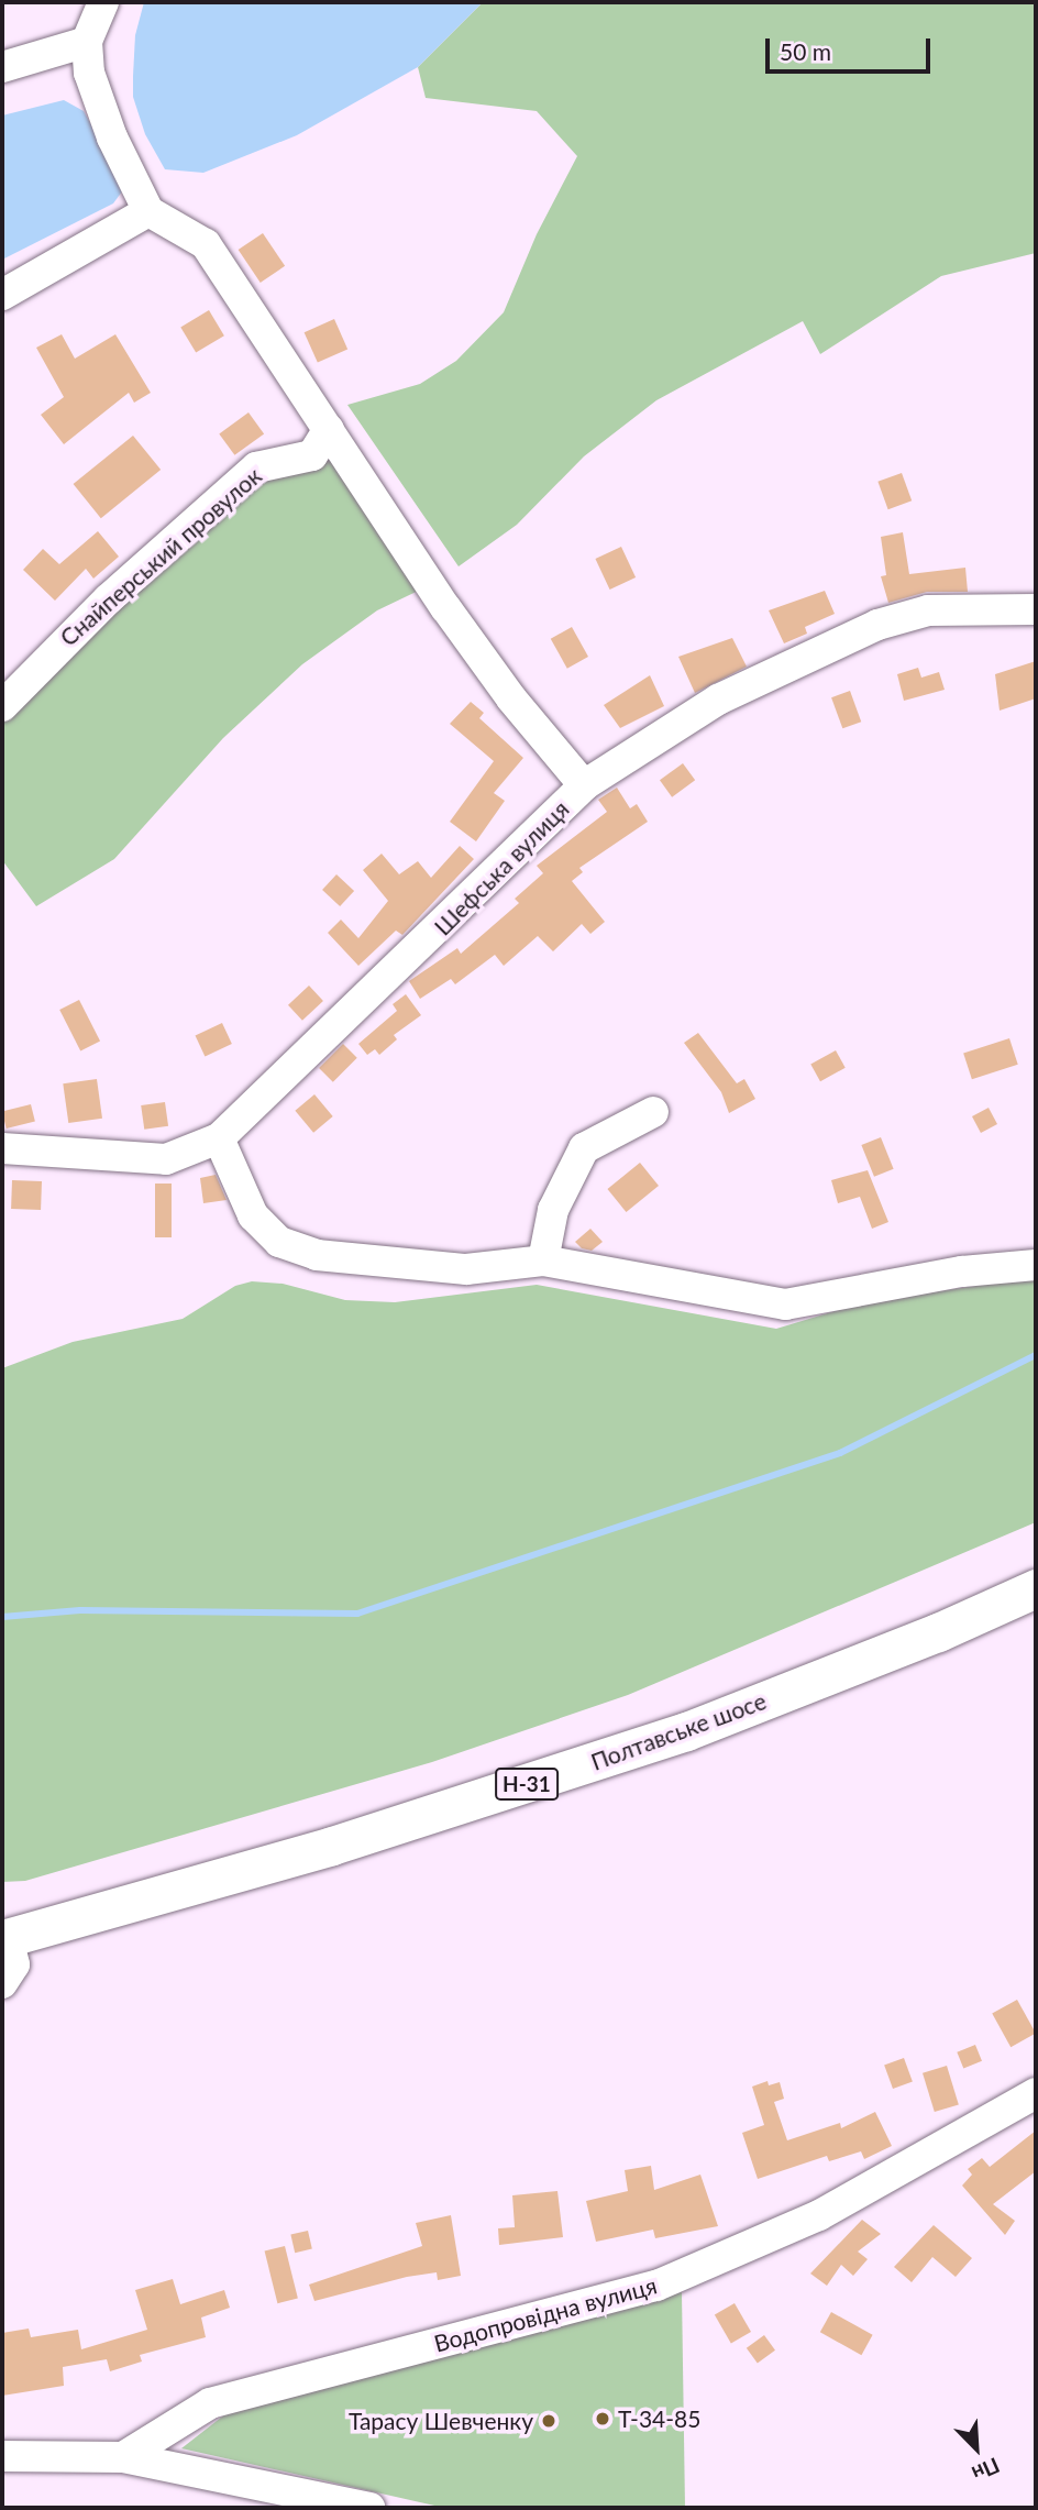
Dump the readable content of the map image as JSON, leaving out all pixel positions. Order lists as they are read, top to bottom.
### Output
{
  "streets": {
    "main road": ["Полтавське шосе", "Н-31"],
    "street": ["Снайперський провулок", "Шефська вулиця", "Водопровідна вулиця"]
  },
  "places": ["Т-34-85", "Тарасу Шевченку"],
  "scale_bar": "50 m",
  "north": "bottom right"
}
